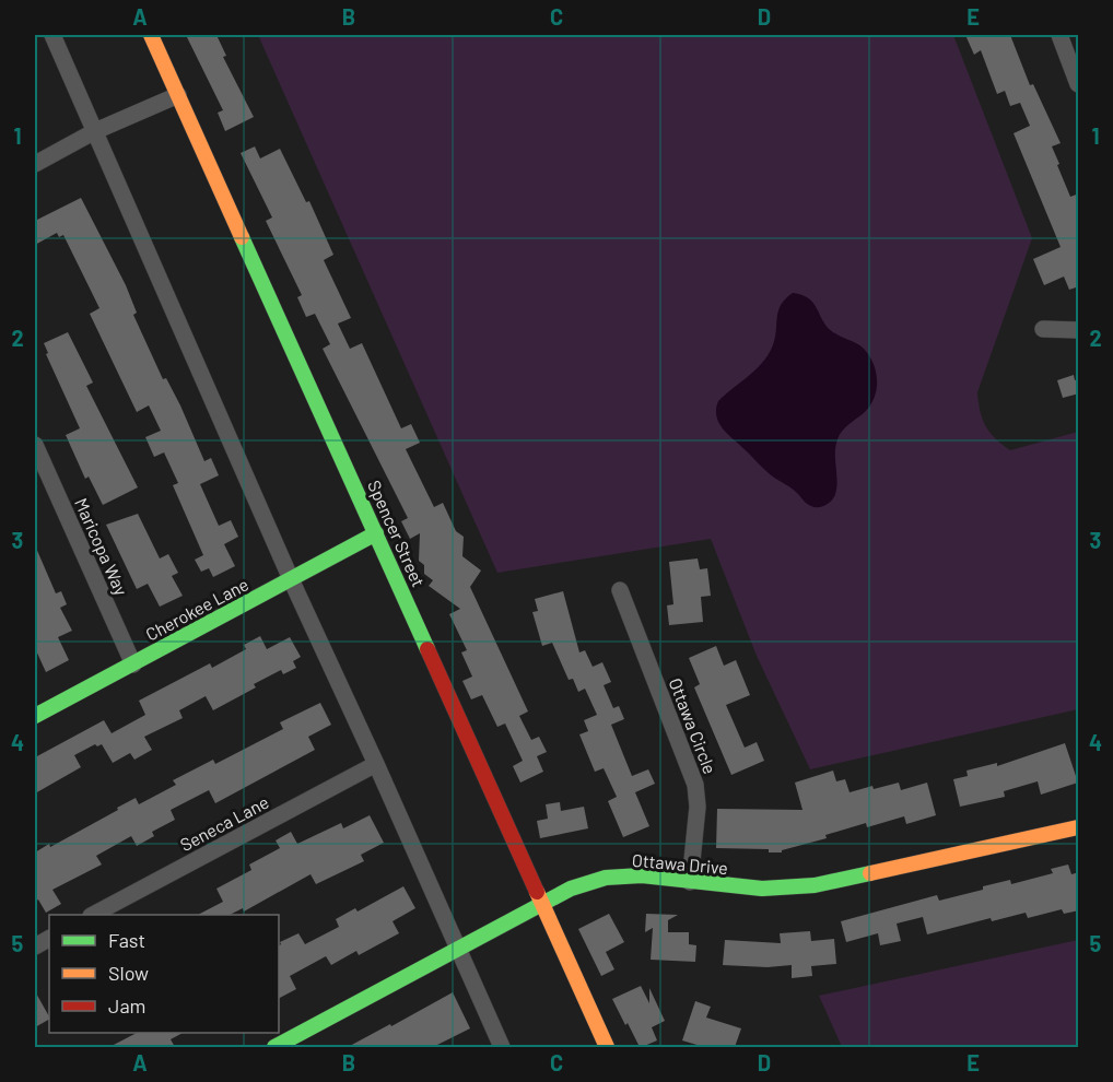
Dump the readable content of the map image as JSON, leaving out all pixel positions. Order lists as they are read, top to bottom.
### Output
{
  "streets": {
    "street": [
      "Spencer Street",
      "Maricopa Way",
      "Cherokee Lane",
      "Ottawa Circle",
      "Seneca Lane",
      "Ottawa Drive"
    ]
  },
  "crossings": [
    ["Spencer Street", "Cherokee Lane"],
    ["Spencer Street", "Ottawa Drive"],
    ["Maricopa Way", "Cherokee Lane"],
    ["Ottawa Circle", "Ottawa Drive"]
  ],
  "legend": ["Fast", "Slow", "Jam"],
  "grid": {
    "columns": [
      "A",
      "B",
      "C",
      "D",
      "E"
    ],
    "rows": [
      "1",
      "2",
      "3",
      "4",
      "5"
    ]
  }
}
